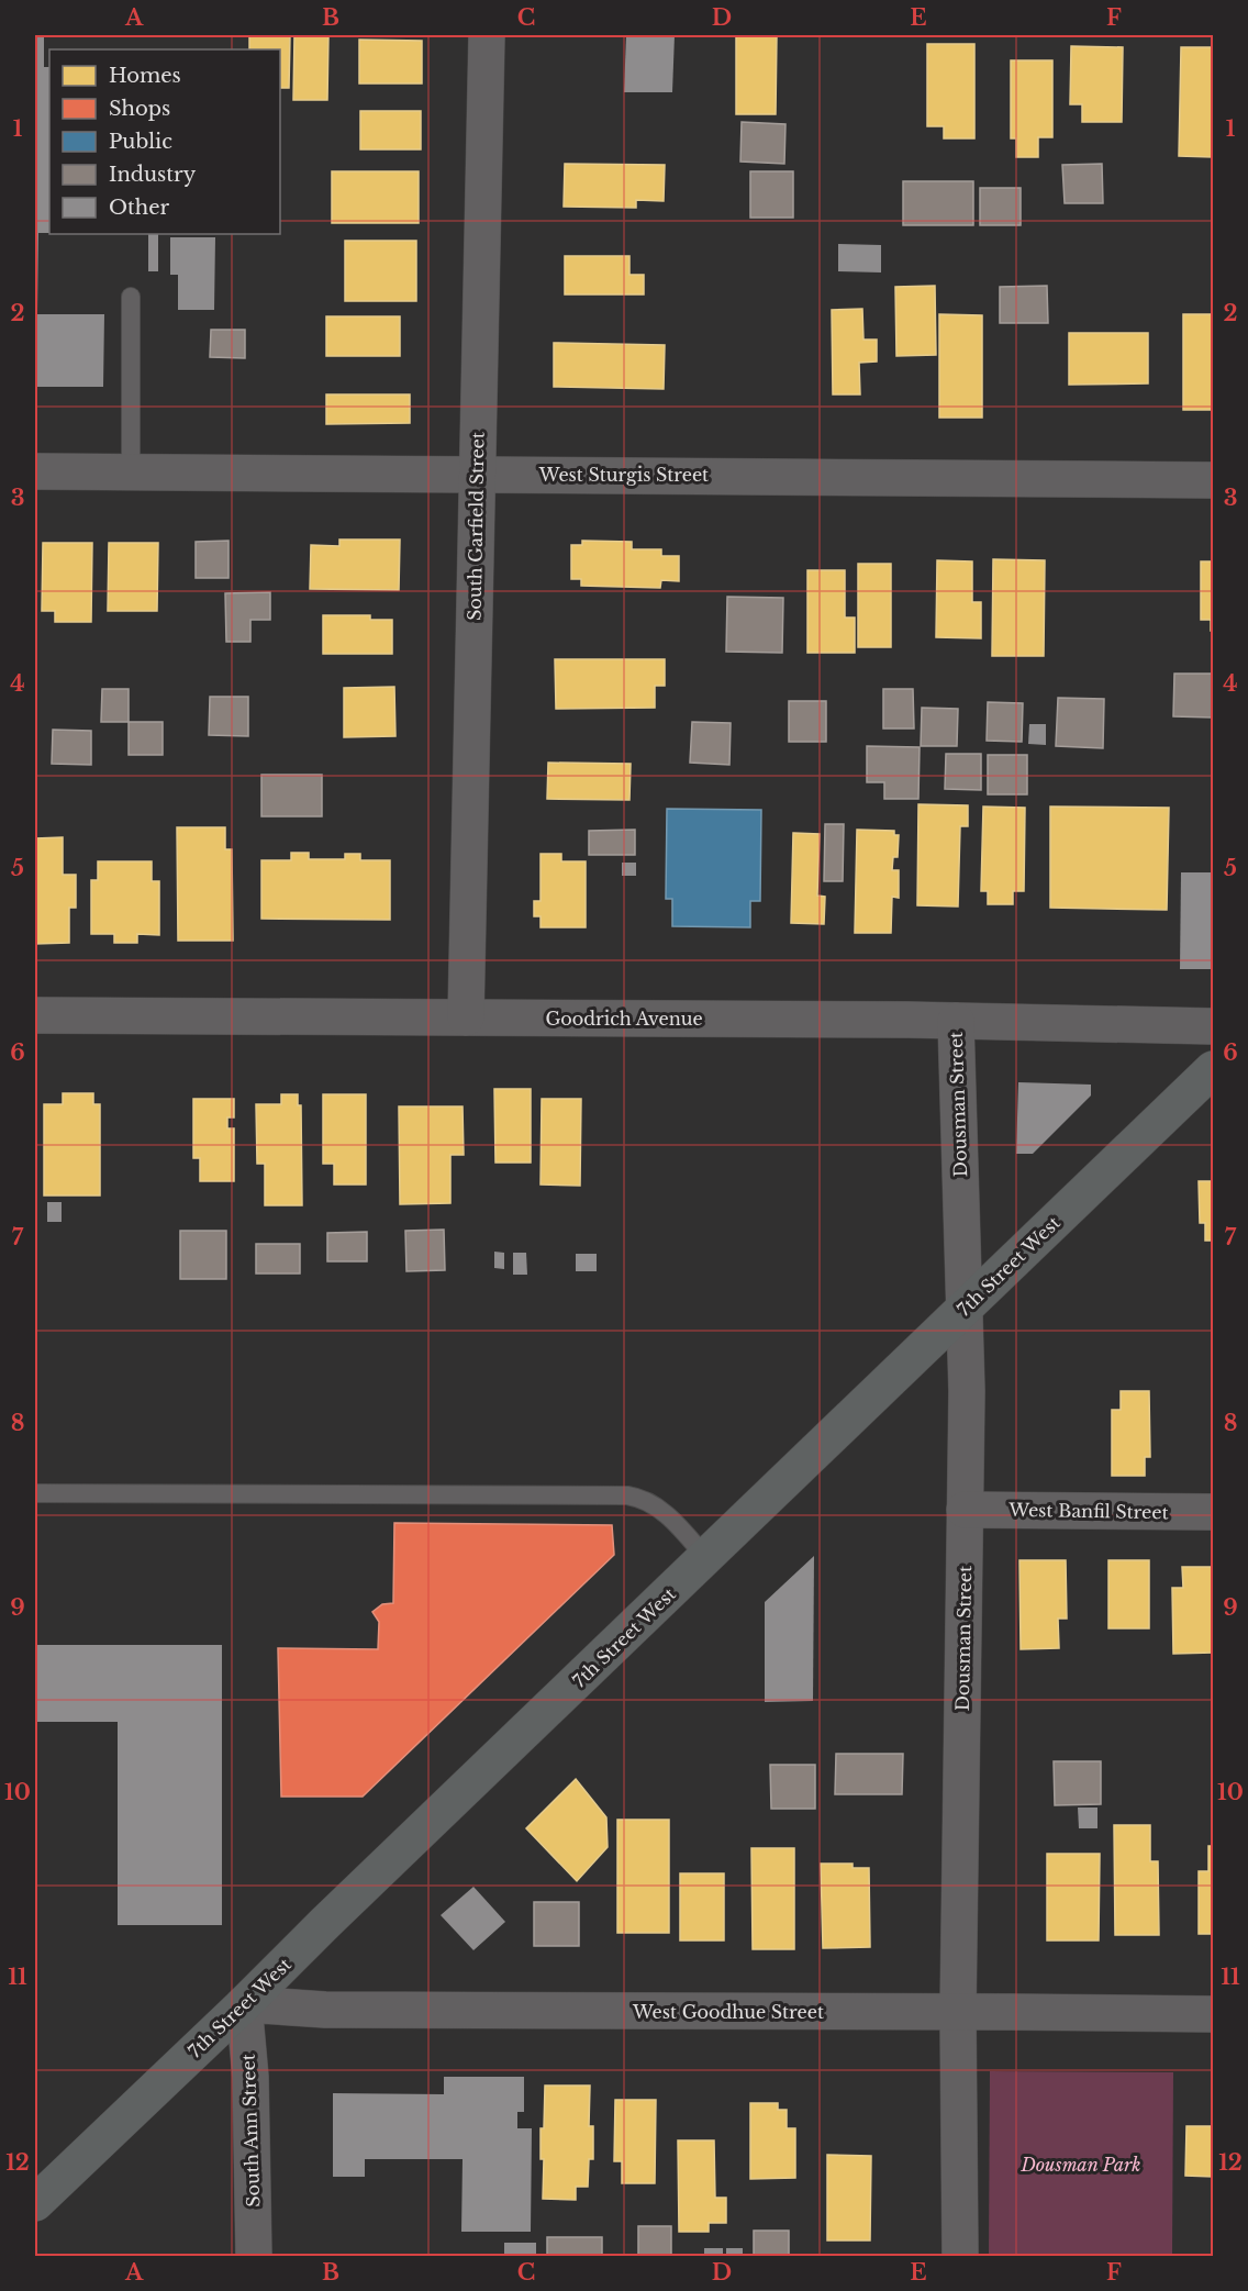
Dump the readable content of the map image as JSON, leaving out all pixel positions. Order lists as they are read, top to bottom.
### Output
{
  "streets": {
    "main road": ["7th Street West"],
    "street": [
      "West Sturgis Street",
      "South Garfield Street",
      "Goodrich Avenue",
      "Dousman Street",
      "West Banfil Street",
      "West Goodhue Street",
      "South Ann Street"
    ]
  },
  "crossings": [
    ["West Sturgis Street", "South Garfield Street"],
    ["South Garfield Street", "Goodrich Avenue"],
    ["Goodrich Avenue", "Dousman Street"],
    ["Dousman Street", "7th Street West"],
    ["Dousman Street", "West Banfil Street"],
    ["Dousman Street", "West Goodhue Street"],
    ["7th Street West", "West Goodhue Street"],
    ["7th Street West", "South Ann Street"],
    ["West Goodhue Street", "South Ann Street"]
  ],
  "parks": ["Dousman Park"],
  "legend": [
    "Homes",
    "Shops",
    "Public",
    "Industry",
    "Other"
  ],
  "grid": {
    "columns": [
      "A",
      "B",
      "C",
      "D",
      "E",
      "F"
    ],
    "rows": [
      "1",
      "2",
      "3",
      "4",
      "5",
      "6",
      "7",
      "8",
      "9",
      "10",
      "11",
      "12"
    ]
  }
}
